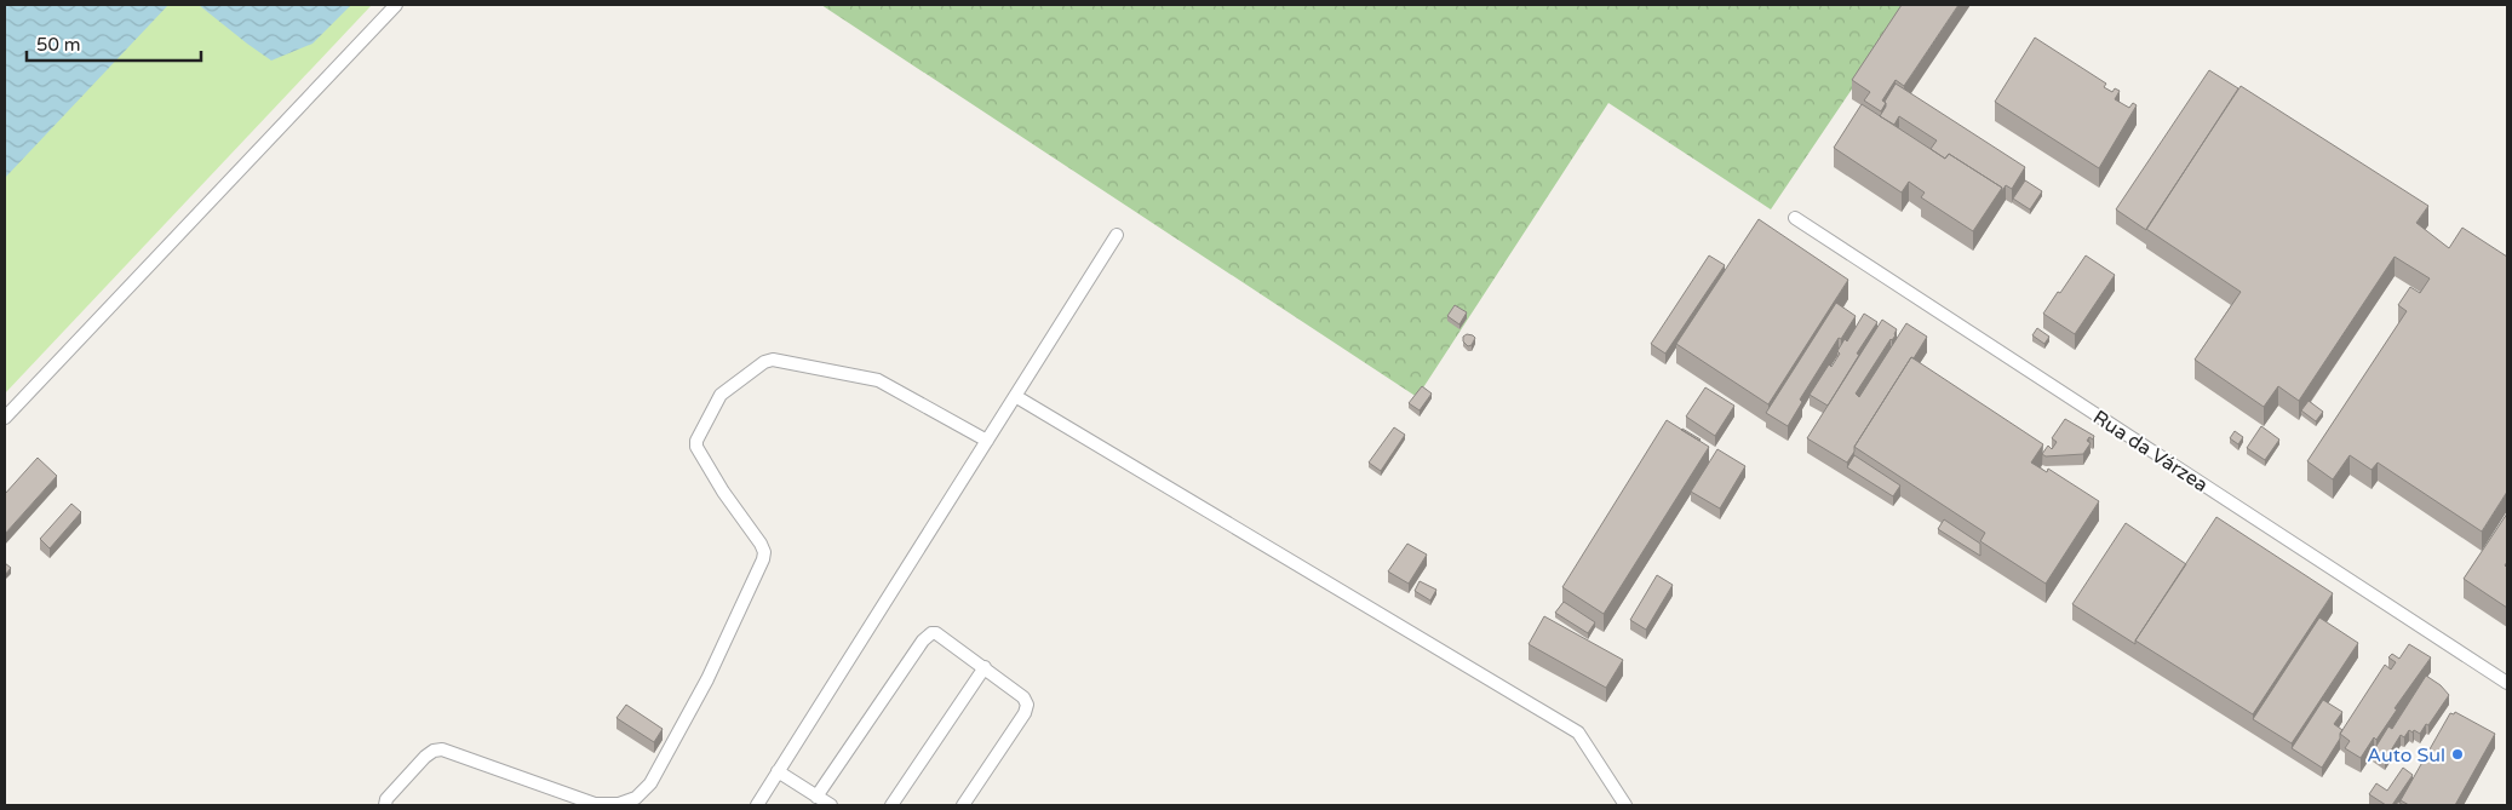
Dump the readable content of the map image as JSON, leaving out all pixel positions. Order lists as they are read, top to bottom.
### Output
{
  "streets": {
    "lane": ["Rua da Várzea"]
  },
  "places": ["Auto Sul"],
  "scale_bar": "50 m"
}
